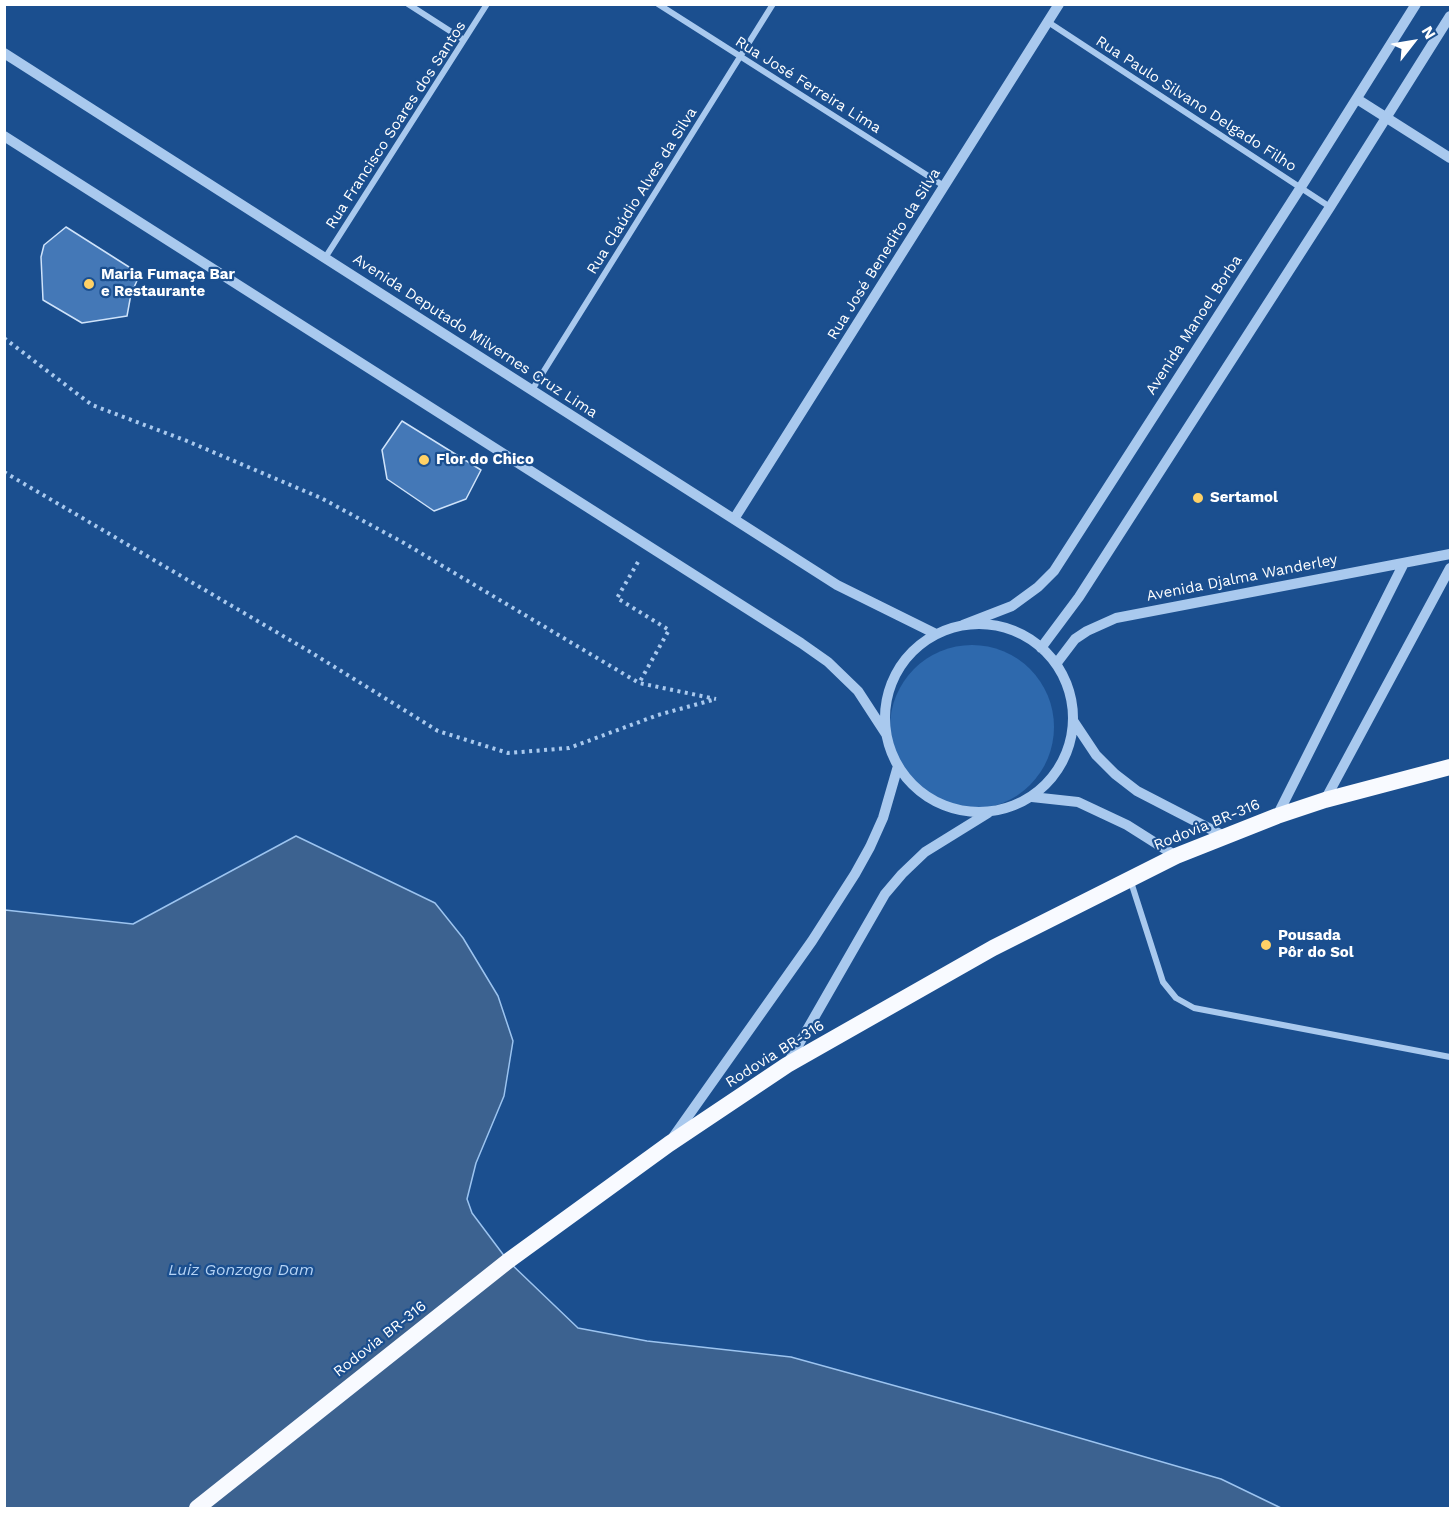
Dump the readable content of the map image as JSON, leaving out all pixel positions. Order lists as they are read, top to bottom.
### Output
{
  "streets": {
    "highway": ["Rodovia BR-316"],
    "street": [
      "Rua José Ferreira Lima",
      "Rua Paulo Silvano Delgado Filho",
      "Rua Francisco Soares dos Santos",
      "Rua Claúdio Alves da Silva",
      "Rua José Benedito da Silva",
      "Avenida Manoel Borba",
      "Avenida Deputado Milvernes Cruz Lima",
      "Avenida Djalma Wanderley"
    ]
  },
  "crossings": [
    ["Rua José Ferreira Lima", "Rua Claúdio Alves da Silva"],
    ["Rua José Ferreira Lima", "Rua José Benedito da Silva"],
    ["Rua Paulo Silvano Delgado Filho", "Rua José Benedito da Silva"],
    ["Rua Paulo Silvano Delgado Filho", "Avenida Manoel Borba"],
    ["Rua Francisco Soares dos Santos", "Avenida Deputado Milvernes Cruz Lima"],
    ["Rua Claúdio Alves da Silva", "Avenida Deputado Milvernes Cruz Lima"],
    ["Rua José Benedito da Silva", "Avenida Deputado Milvernes Cruz Lima"],
    ["Avenida Manoel Borba", "Avenida Deputado Milvernes Cruz Lima"],
    ["Avenida Manoel Borba", "Avenida Djalma Wanderley"],
    ["Avenida Deputado Milvernes Cruz Lima", "Avenida Djalma Wanderley"]
  ],
  "water": ["Luiz Gonzaga Dam"],
  "places": [
    "Maria Fumaça Bar e Restaurante",
    "Flor do Chico",
    "Sertamol",
    "Pousada Pôr do Sol"
  ],
  "north": "top right"
}
